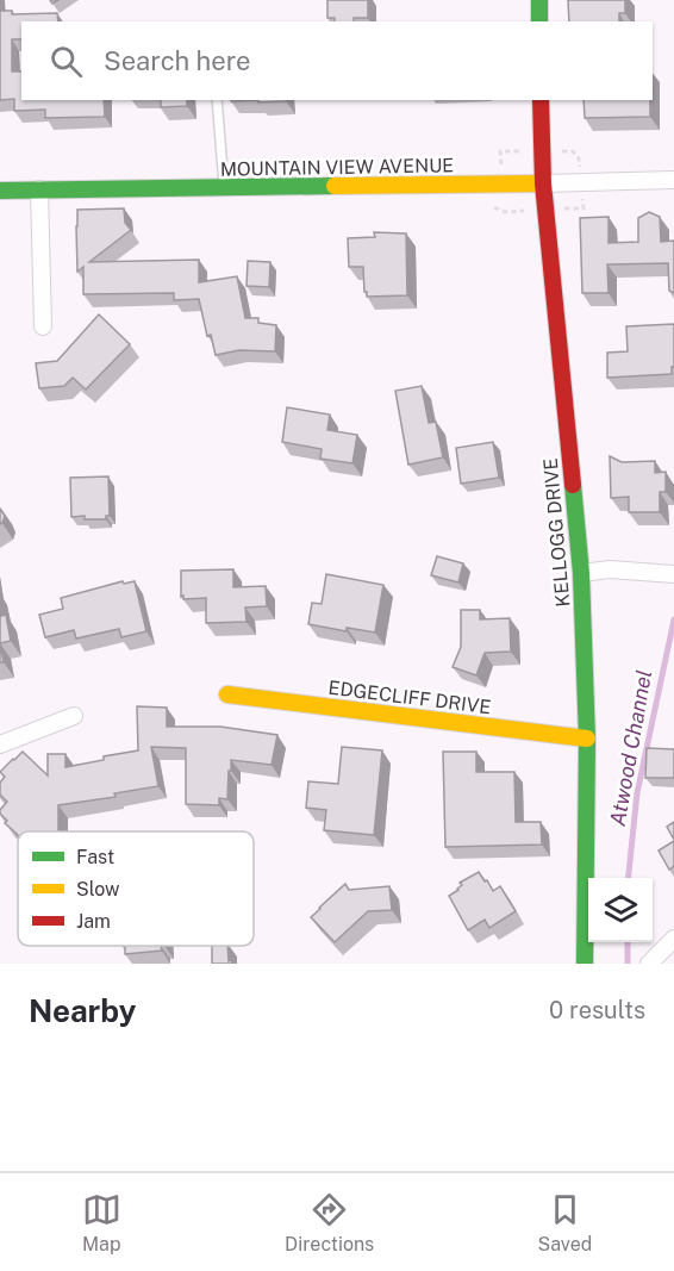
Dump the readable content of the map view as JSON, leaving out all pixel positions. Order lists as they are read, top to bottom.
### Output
{
  "streets": {
    "street": ["MOUNTAIN VIEW AVENUE", "KELLOGG DRIVE", "EDGECLIFF DRIVE"]
  },
  "crossings": [
    ["MOUNTAIN VIEW AVENUE", "KELLOGG DRIVE"],
    ["KELLOGG DRIVE", "EDGECLIFF DRIVE"]
  ],
  "water": ["Atwood Channel"],
  "legend": ["Fast", "Slow", "Jam"],
  "page": {
    "search": "Search here",
    "heading": ["Nearby", "0 results"],
    "nav": ["Map", "Directions", "Saved"]
  }
}
